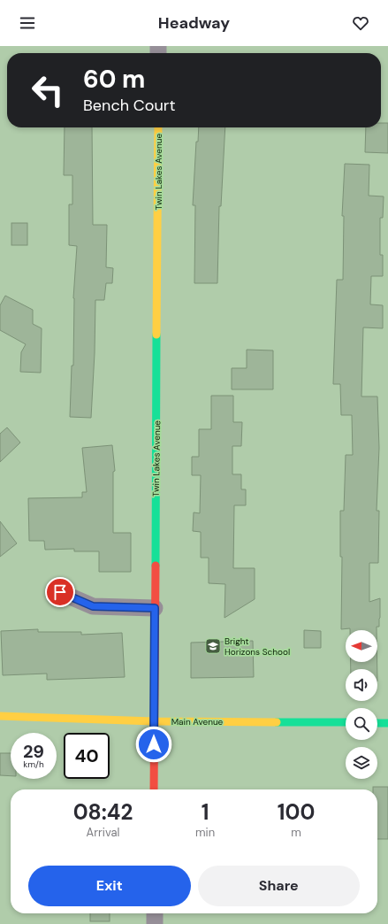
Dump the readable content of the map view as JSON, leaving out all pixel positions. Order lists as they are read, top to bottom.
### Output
{
  "streets": {
    "street": ["Twin Lakes Avenue", "Main Avenue"]
  },
  "crossings": [
    ["Twin Lakes Avenue", "Main Avenue"]
  ],
  "places": {
    "school or university": ["Bright Horizons School"]
  },
  "north": "left",
  "page": {
    "header": "Headway",
    "turn": ["60 m", "Bench Court"],
    "speed": "29 km/h",
    "limit": "40",
    "eta": [
      "08:42",
      "Arrival",
      "1",
      "min",
      "100",
      "m"
    ],
    "buttons": ["Exit", "Share"]
  }
}
